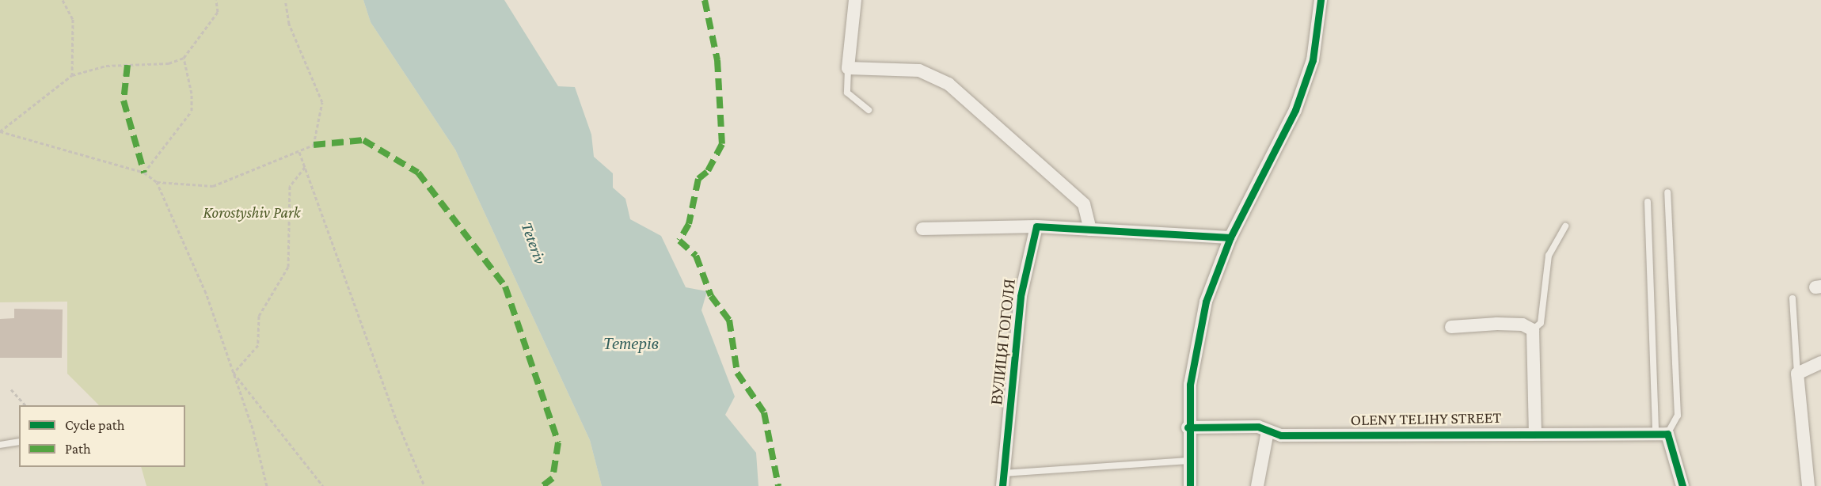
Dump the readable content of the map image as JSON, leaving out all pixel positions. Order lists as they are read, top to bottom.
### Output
{
  "streets": {
    "street": ["ВУЛИЦЯ ГОГОЛЯ", "OLENY TELIHY STREET"]
  },
  "water": ["Teteriv", "Тетерів"],
  "parks": ["Korostyshiv Park"],
  "legend": ["Cycle path", "Path"]
}
